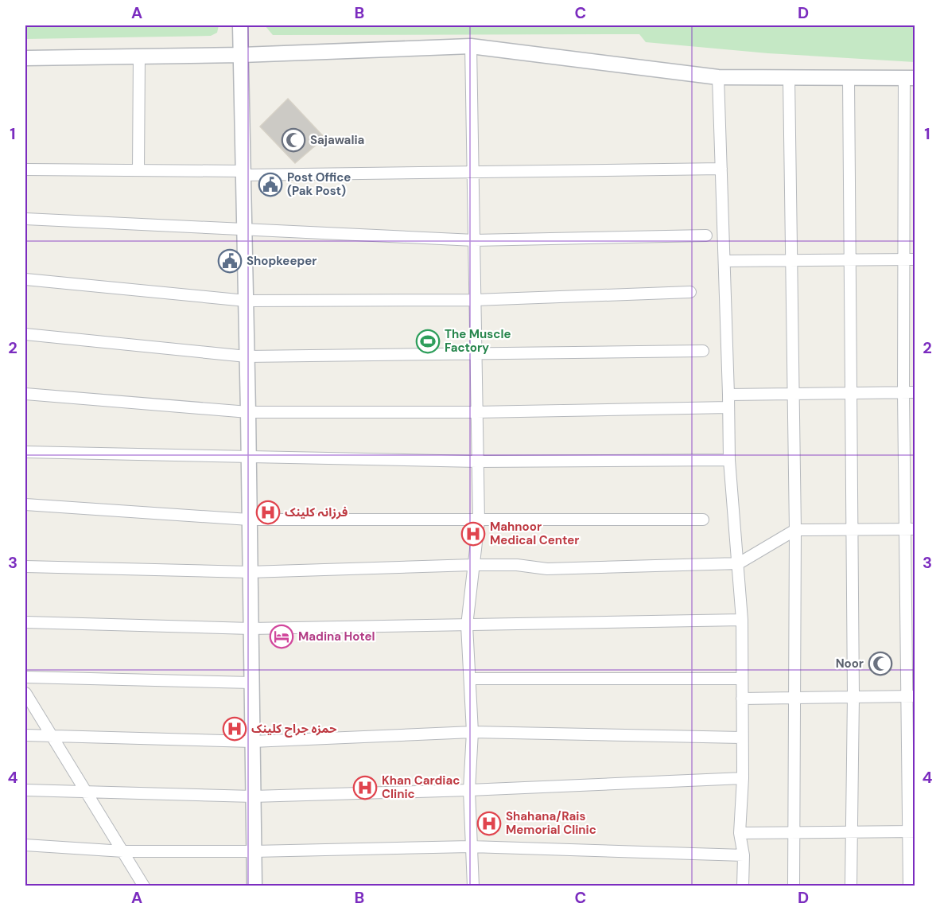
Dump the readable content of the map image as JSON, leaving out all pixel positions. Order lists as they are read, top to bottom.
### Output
{
  "places": {
    "mosque": ["Sajawalia", "Noor"],
    "public building": ["Post Office (Pak Post)", "Shopkeeper"],
    "sports": ["The Muscle Factory"],
    "hospital": [
      "فرزانہ کلینک",
      "Mahnoor Medical Center",
      "حمزہ جراح کلینک",
      "Khan Cardiac Clinic",
      "Shahana/Rais Memorial Clinic"
    ],
    "hotel": ["Madina Hotel"]
  },
  "grid": {
    "columns": [
      "A",
      "B",
      "C",
      "D"
    ],
    "rows": [
      "1",
      "2",
      "3",
      "4"
    ]
  }
}
